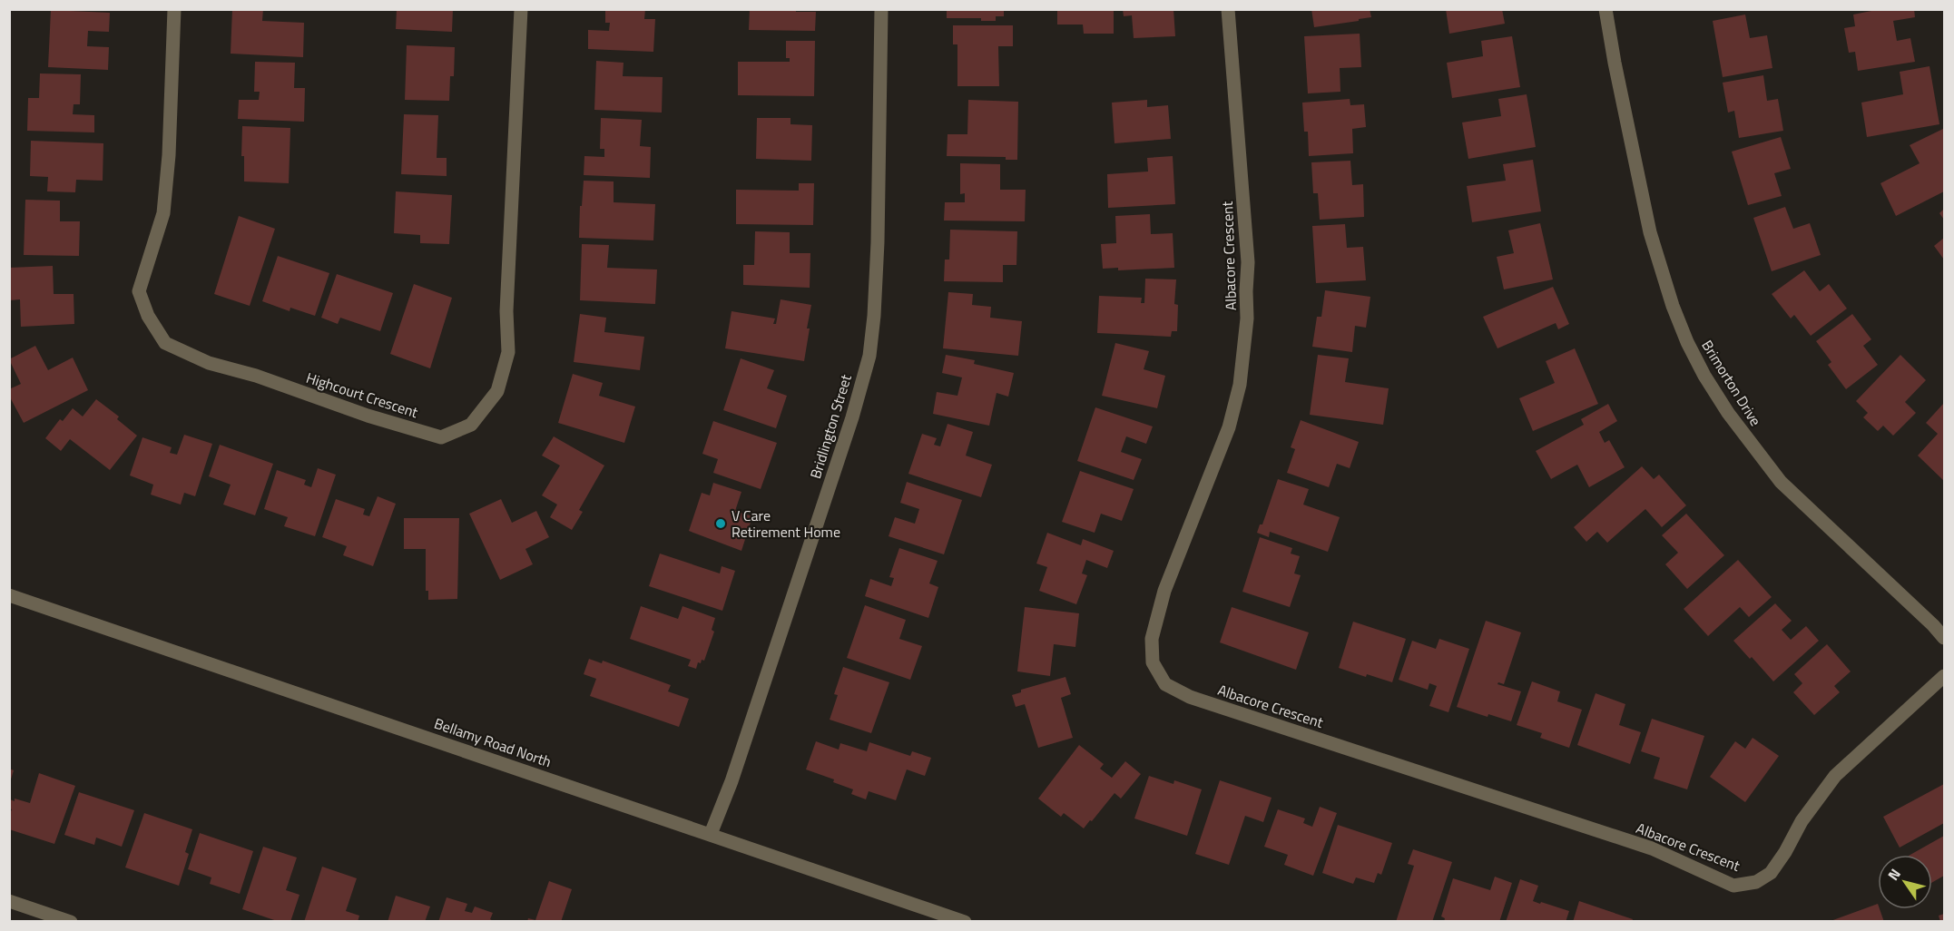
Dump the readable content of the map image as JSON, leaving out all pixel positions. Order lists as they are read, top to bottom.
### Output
{
  "streets": {
    "street": [
      "Albacore Crescent",
      "Brimorton Drive",
      "Highcourt Crescent",
      "Bridlington Street",
      "Bellamy Road North"
    ]
  },
  "crossings": [
    ["Bridlington Street", "Bellamy Road North"]
  ],
  "places": ["V Care Retirement Home"],
  "north": "top left"
}
